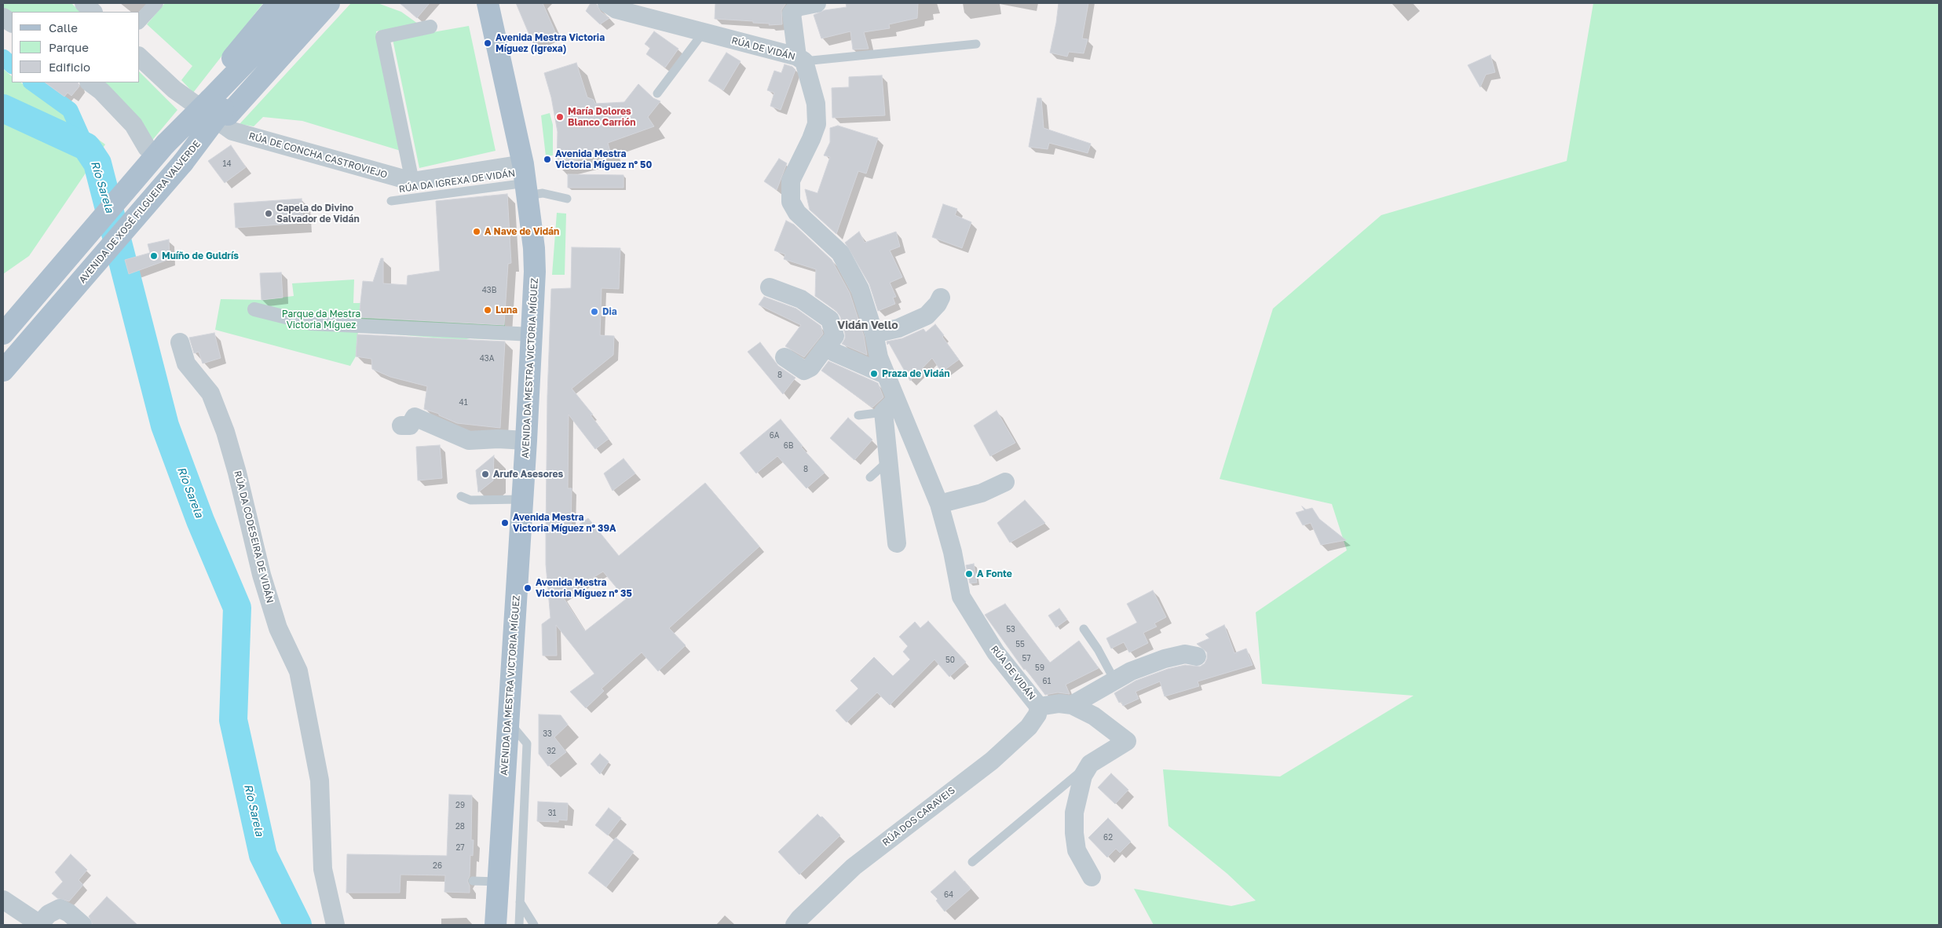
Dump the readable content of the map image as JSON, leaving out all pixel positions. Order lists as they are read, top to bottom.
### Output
{
  "streets": {
    "main road": ["AVENIDA DE XOSÉ FILGUEIRA VALVERDE", "AVENIDA DA MESTRA VICTORIA MÍGUEZ"],
    "street": [
      "RÚA DE VIDÁN",
      "RÚA DE CONCHA CASTROVIEJO",
      "RÚA DA CODESEIRA DE VIDÁN",
      "RÚA DOS CARAVEIS"
    ],
    "lane": ["RÚA DA IGREXA DE VIDÁN"]
  },
  "crossings": [
    ["RÚA DE VIDÁN", "RÚA DOS CARAVEIS"],
    ["RÚA DE CONCHA CASTROVIEJO", "RÚA DA IGREXA DE VIDÁN"],
    ["RÚA DE CONCHA CASTROVIEJO", "AVENIDA DA MESTRA VICTORIA MÍGUEZ"],
    ["RÚA DA IGREXA DE VIDÁN", "AVENIDA DA MESTRA VICTORIA MÍGUEZ"]
  ],
  "districts": ["Vidán Vello"],
  "water": ["Río Sarela"],
  "parks": ["Parque da Mestra Victoria Míguez"],
  "places": [
    "Avenida Mestra Victoria Míguez (Igrexa)",
    "María Dolores Blanco Carrión",
    "Avenida Mestra Victoria Míguez nº 50",
    "Capela do Divino Salvador de Vidán",
    "A Nave de Vidán",
    "Muíño de Guldrís",
    "Luna",
    "Dia",
    "Praza de Vidán",
    "Arufe Asesores",
    "Avenida Mestra Victoria Míguez nº 39A",
    "A Fonte",
    "Avenida Mestra Victoria Míguez nº 35"
  ],
  "house_numbers": [
    "14",
    "43B",
    "43A",
    "8",
    "41",
    "6A",
    "6B",
    "8",
    "53",
    "55",
    "57",
    "50",
    "59",
    "61",
    "33",
    "32",
    "29",
    "31",
    "28",
    "62",
    "27",
    "26",
    "64"
  ],
  "legend": ["Calle", "Parque", "Edificio"]
}
